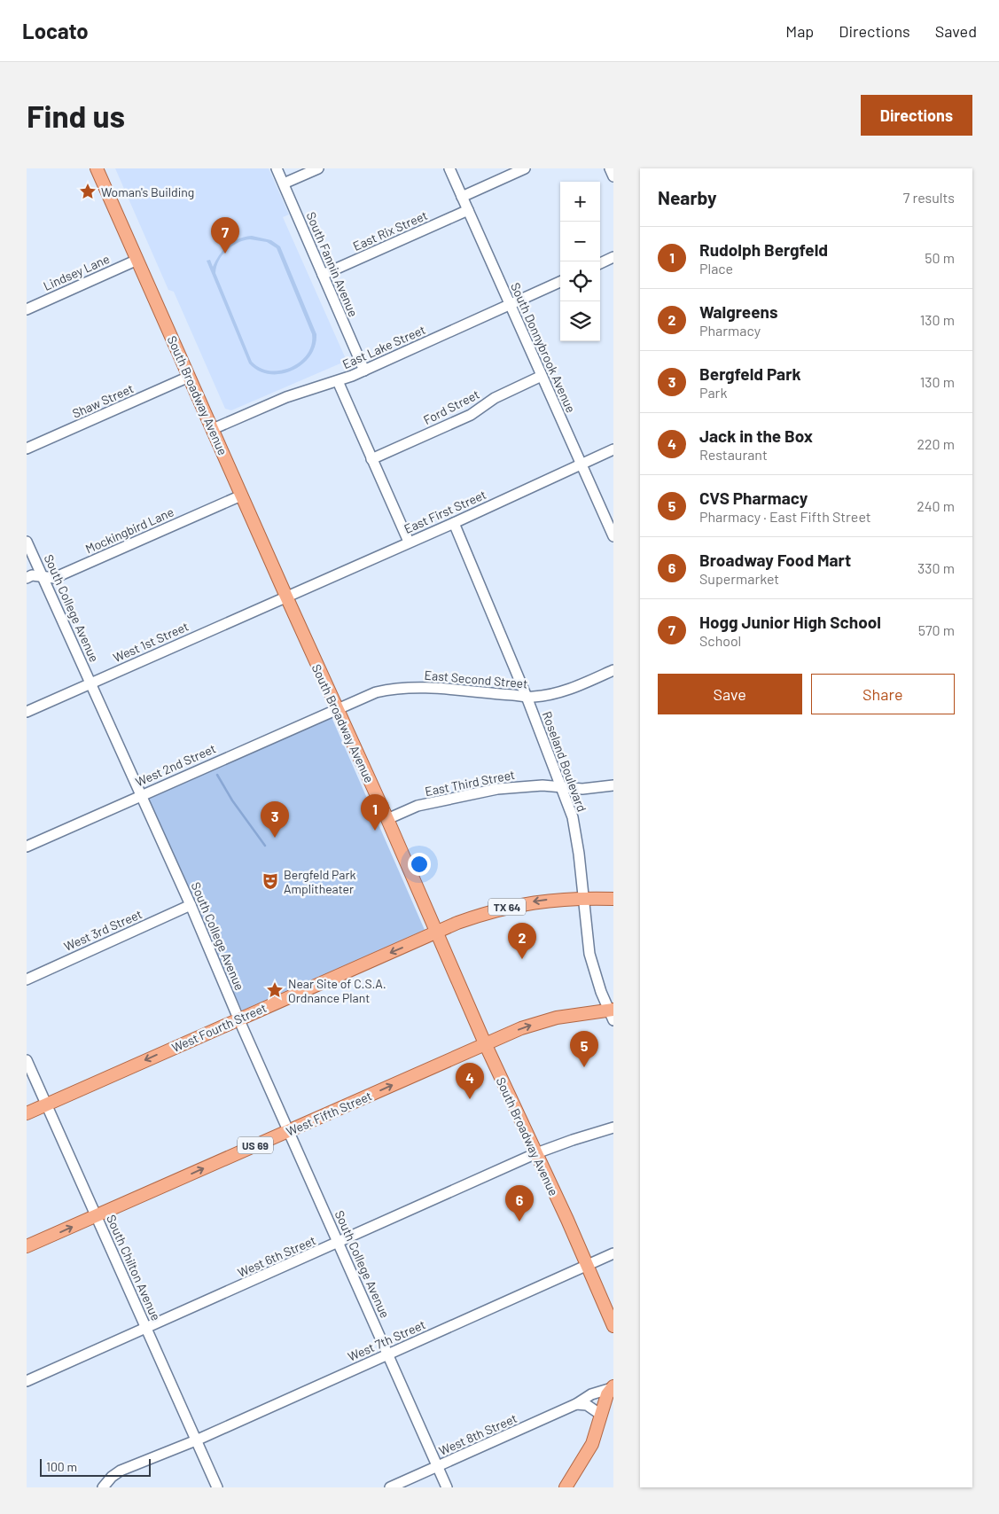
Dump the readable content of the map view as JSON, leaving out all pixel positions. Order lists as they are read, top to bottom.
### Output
{
  "streets": {
    "main road": [
      "South Broadway Avenue",
      "TX 64",
      "West Fourth Street",
      "West Fifth Street",
      "US 69"
    ],
    "street": [
      "East Rix Street",
      "South Fannin Avenue",
      "Lindsey Lane",
      "East Lake Street",
      "South Donnybrook Avenue",
      "Shaw Street",
      "Ford Street",
      "East First Street",
      "Mockingbird Lane",
      "South College Avenue",
      "West 1st Street",
      "East Second Street",
      "Roseland Boulevard",
      "West 2nd Street",
      "East Third Street",
      "West 3rd Street",
      "West 6th Street",
      "South Chilton Avenue",
      "West 7th Street",
      "West 8th Street"
    ]
  },
  "crossings": [
    ["East Rix Street", "South Fannin Avenue"],
    ["East Rix Street", "South Donnybrook Avenue"],
    ["South Fannin Avenue", "East Lake Street"],
    ["Lindsey Lane", "South Broadway Avenue"],
    ["East Lake Street", "South Donnybrook Avenue"],
    ["East Lake Street", "South Broadway Avenue"],
    ["South Donnybrook Avenue", "Ford Street"],
    ["South Donnybrook Avenue", "East First Street"],
    ["South Broadway Avenue", "Shaw Street"],
    ["South Broadway Avenue", "East First Street"],
    ["South Broadway Avenue", "Mockingbird Lane"],
    ["South Broadway Avenue", "West 1st Street"],
    ["South Broadway Avenue", "East Second Street"],
    ["South Broadway Avenue", "West 2nd Street"],
    ["South Broadway Avenue", "East Third Street"],
    ["South Broadway Avenue", "TX 64"],
    ["South Broadway Avenue", "West Fourth Street"],
    ["South Broadway Avenue", "West Fifth Street"],
    ["South Broadway Avenue", "West 6th Street"],
    ["South Broadway Avenue", "West 7th Street"],
    ["East First Street", "West 1st Street"],
    ["East First Street", "Roseland Boulevard"],
    ["Mockingbird Lane", "South College Avenue"],
    ["South College Avenue", "West 1st Street"],
    ["South College Avenue", "West 2nd Street"],
    ["South College Avenue", "West 3rd Street"],
    ["South College Avenue", "West Fourth Street"],
    ["South College Avenue", "West Fifth Street"],
    ["South College Avenue", "West 6th Street"],
    ["South College Avenue", "West 7th Street"],
    ["South College Avenue", "West 8th Street"],
    ["East Second Street", "Roseland Boulevard"],
    ["East Second Street", "West 2nd Street"],
    ["Roseland Boulevard", "East Third Street"],
    ["Roseland Boulevard", "TX 64"],
    ["Roseland Boulevard", "West Fifth Street"],
    ["TX 64", "West Fourth Street"],
    ["West Fourth Street", "South Chilton Avenue"],
    ["West Fifth Street", "South Chilton Avenue"],
    ["West 6th Street", "South Chilton Avenue"],
    ["South Chilton Avenue", "West 7th Street"]
  ],
  "one_way": ["West Fourth Street", "West Fifth Street"],
  "places": {
    "place": ["Woman's Building", "Near Site of C.S.A. Ordnance Plant"],
    "theatre": ["Bergfeld Park Amplitheater"]
  },
  "scale_bar": "100 m",
  "page": {
    "header": "Locato",
    "nav": ["Map", "Directions", "Saved"],
    "buttons": [
      "Directions",
      ["Save", "Share"]
    ],
    "title": "Find us",
    "heading": ["Nearby", "7 results"],
    "map_buttons": ["+", "−"],
    "pins": [
      "7",
      "1",
      "3",
      "2",
      "5",
      "4",
      "6"
    ],
    "list": [
      {
        "mark": "1",
        "name": "Rudolph Bergfeld",
        "note": "Place",
        "value": "50 m"
      },
      {
        "mark": "2",
        "name": "Walgreens",
        "note": "Pharmacy",
        "value": "130 m"
      },
      {
        "mark": "3",
        "name": "Bergfeld Park",
        "note": "Park",
        "value": "130 m"
      },
      {
        "mark": "4",
        "name": "Jack in the Box",
        "note": "Restaurant",
        "value": "220 m"
      },
      {
        "mark": "5",
        "name": "CVS Pharmacy",
        "note": "Pharmacy · East Fifth Street",
        "value": "240 m"
      },
      {
        "mark": "6",
        "name": "Broadway Food Mart",
        "note": "Supermarket",
        "value": "330 m"
      },
      {
        "mark": "7",
        "name": "Hogg Junior High School",
        "note": "School",
        "value": "570 m"
      }
    ],
    "scale": "100 m"
  }
}
